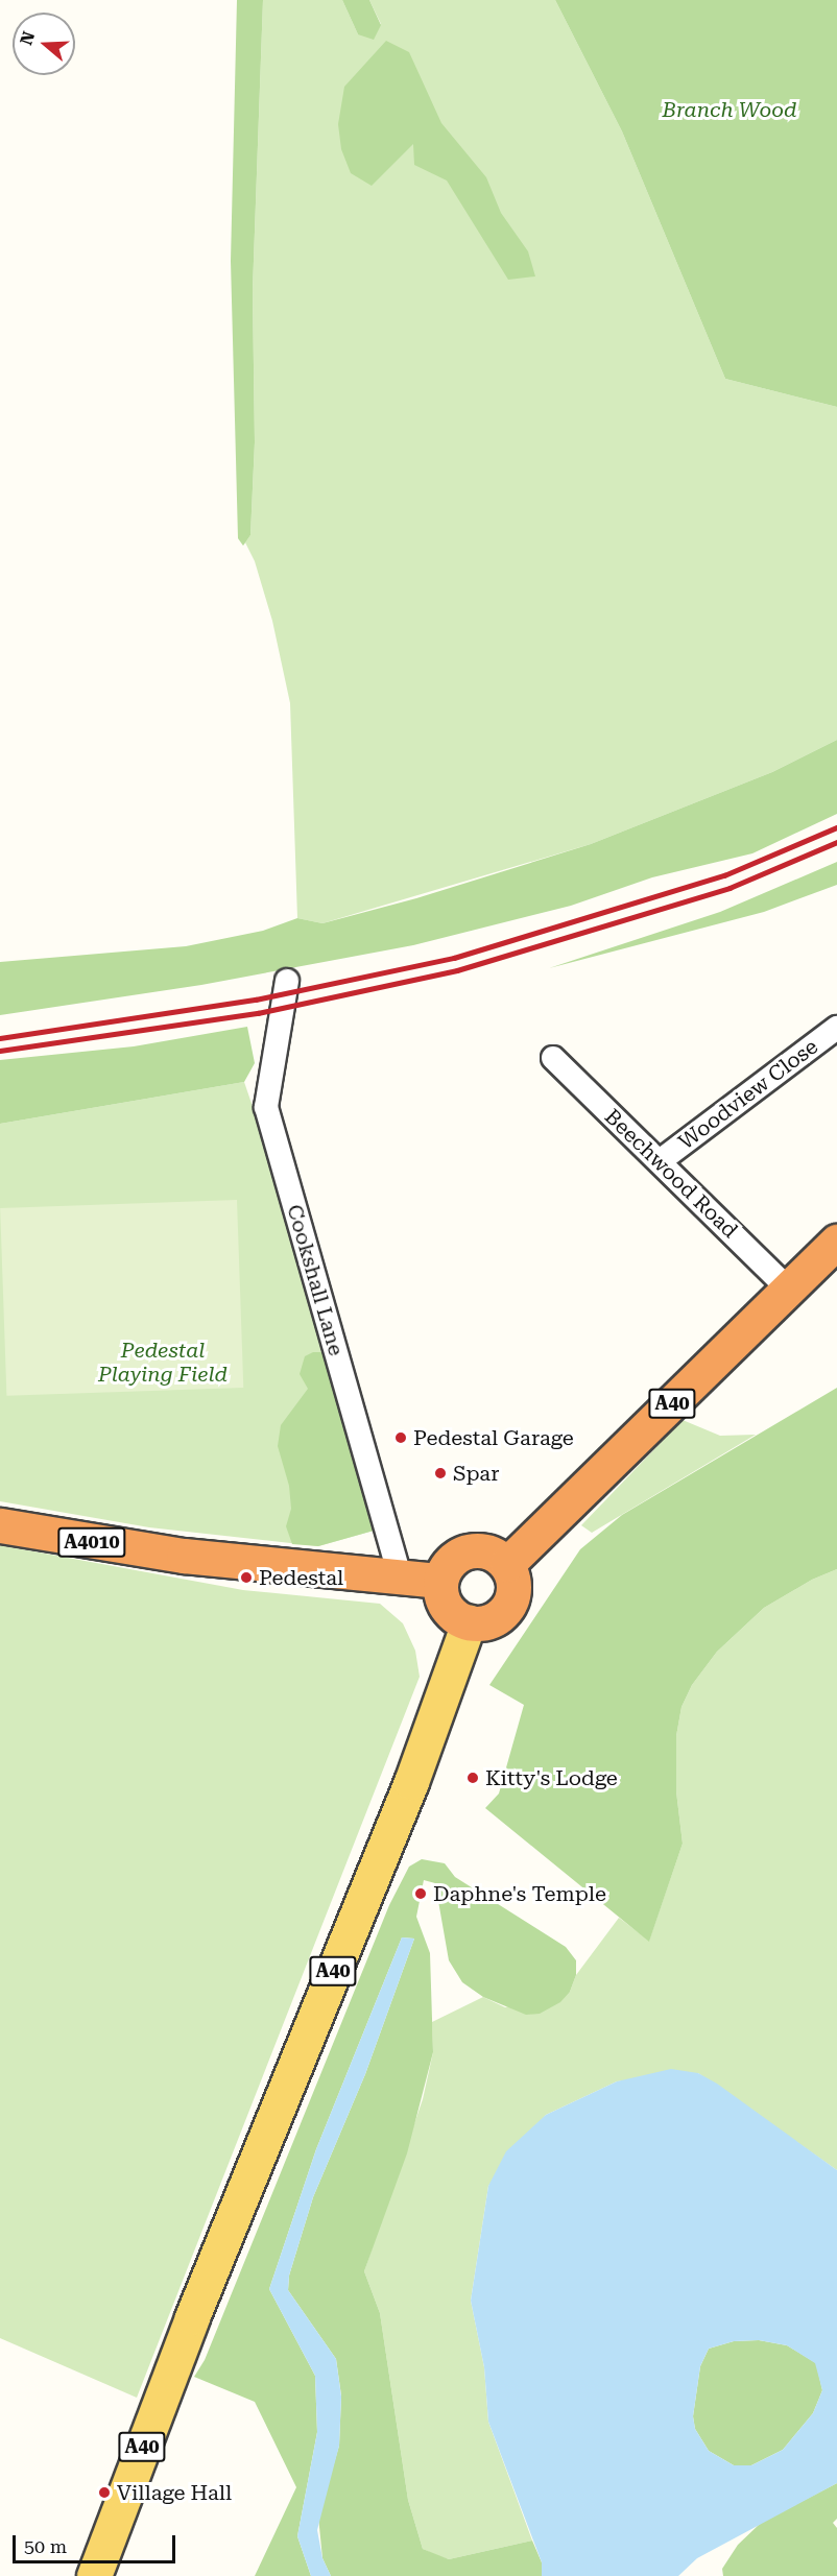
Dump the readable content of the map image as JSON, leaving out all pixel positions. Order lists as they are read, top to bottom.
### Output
{
  "streets": {
    "highway": ["A40", "A4010"],
    "street": ["Woodview Close", "Beechwood Road", "Cookshall Lane"]
  },
  "crossings": [
    ["Woodview Close", "Beechwood Road"],
    ["Beechwood Road", "A40"],
    ["Cookshall Lane", "A4010"],
    ["A40", "A4010"]
  ],
  "parks": ["Branch Wood", "Pedestal Playing Field"],
  "places": [
    "Pedestal Garage",
    "Spar",
    "Pedestal",
    "Kitty's Lodge",
    "Daphne's Temple",
    "Village Hall"
  ],
  "scale_bar": "50 m",
  "north": "left"
}
